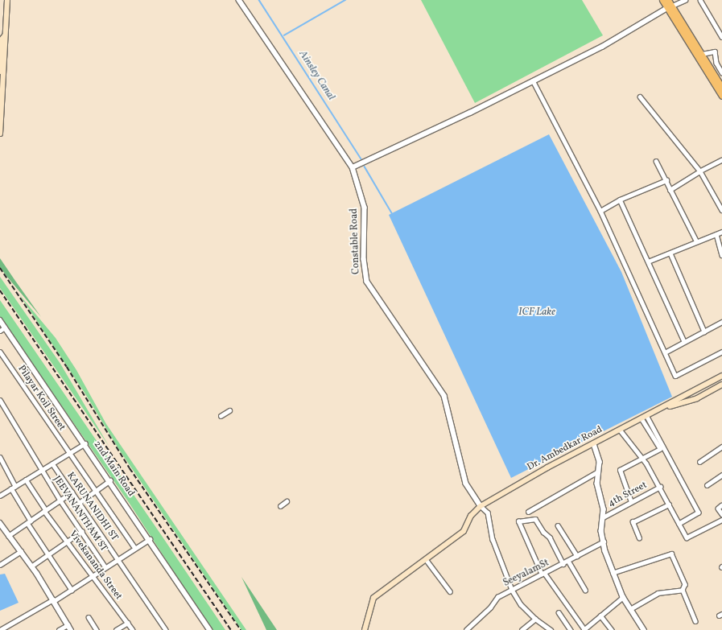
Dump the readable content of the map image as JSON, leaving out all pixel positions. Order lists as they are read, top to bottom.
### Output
{
  "streets": {
    "main road": ["Dr. Ambedkar Road"],
    "street": [
      "Constable Road",
      "Pilayar Koil Street",
      "2nd Main Road",
      "4th Street",
      "KARUNANIDHI ST",
      "JEEVANANTHAM ST",
      "Vivekananda Street",
      "SeeyalamSt"
    ]
  },
  "crossings": [
    ["Constable Road", "Dr. Ambedkar Road"]
  ],
  "water": ["Ainsley Canal", "ICF Lake"]
}
